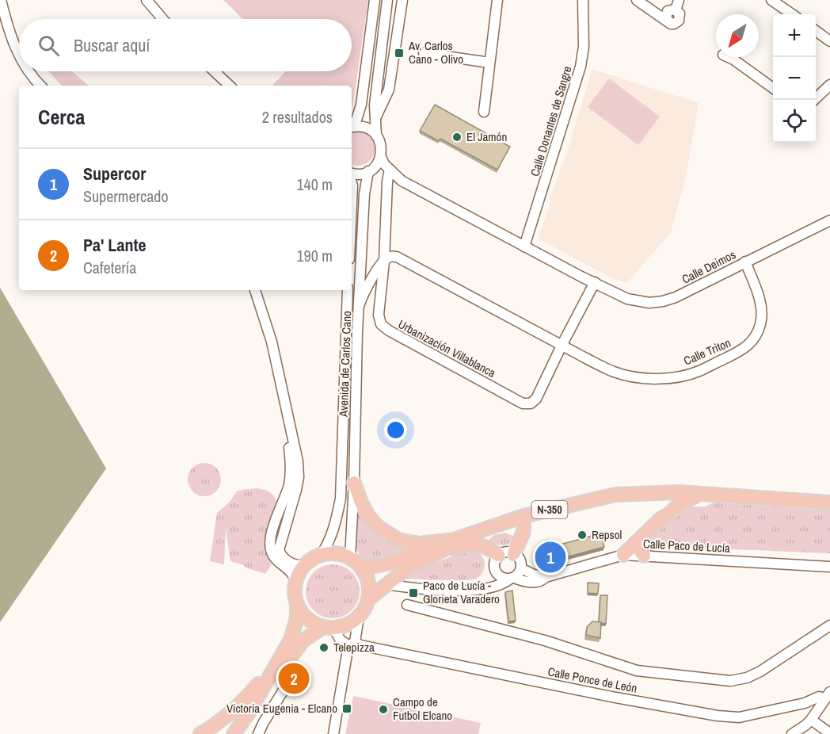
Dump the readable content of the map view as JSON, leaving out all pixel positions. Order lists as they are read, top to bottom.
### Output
{
  "streets": {
    "highway": ["N-350"],
    "street": [
      "Calle Donantes de Sangre",
      "Calle Deimos",
      "Urbanización Villablanca",
      "Calle Triton",
      "Avenida de Carlos Cano",
      "Calle Paco de Lucía",
      "Calle Ponce de León"
    ]
  },
  "crossings": [
    ["Calle Donantes de Sangre", "Calle Deimos"],
    ["Calle Deimos", "Urbanización Villablanca"],
    ["Calle Deimos", "Calle Triton"],
    ["Urbanización Villablanca", "Calle Triton"],
    ["Avenida de Carlos Cano", "N-350"]
  ],
  "places": {
    "transit": ["Av. Carlos Cano - Olivo", "Paco de Lucía - Glorieta Varadero", "Victoria Eugenia - Elcano"],
    "other": [
      "El Jamón",
      "Repsol",
      "Telepizza",
      "Campo de Futbol Elcano"
    ]
  },
  "north": "bottom left",
  "page": {
    "map_buttons": ["+", "−"],
    "search": "Buscar aquí",
    "heading": ["Cerca", "2 resultados"],
    "list": [
      {
        "mark": "1",
        "name": "Supercor",
        "note": "Supermercado",
        "value": "140 m"
      },
      {
        "mark": "2",
        "name": "Pa' Lante",
        "note": "Cafetería",
        "value": "190 m"
      }
    ],
    "pins": ["1", "2"]
  }
}
